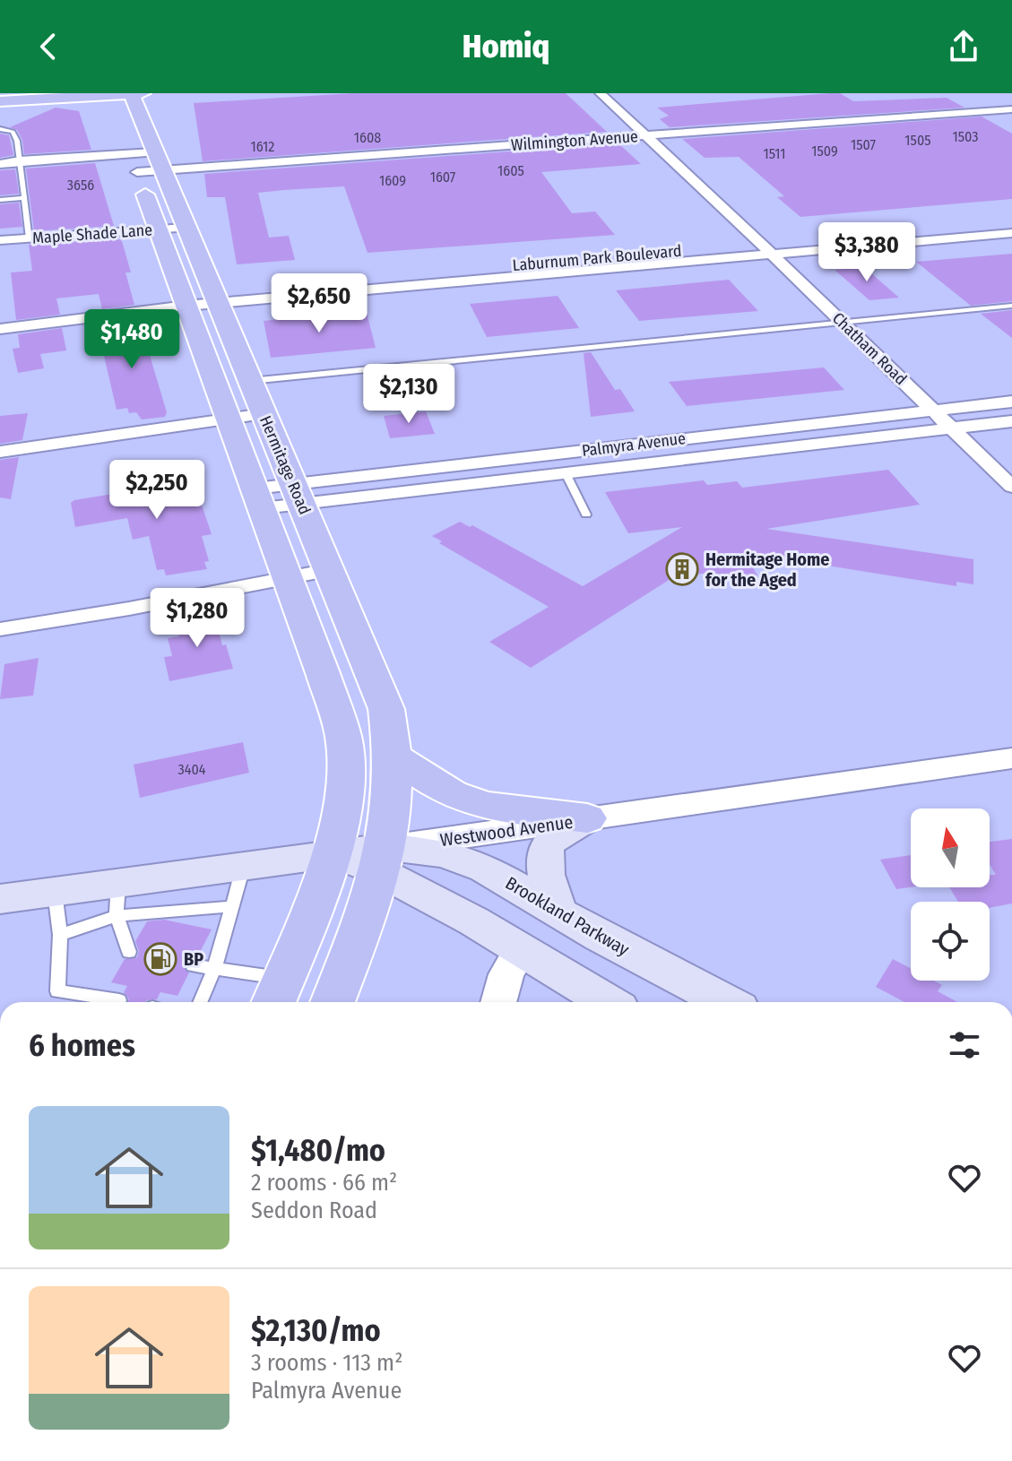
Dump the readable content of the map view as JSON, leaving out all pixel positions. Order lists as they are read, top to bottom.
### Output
{
  "streets": {
    "main road": ["Hermitage Road", "Brookland Parkway"],
    "street": [
      "Wilmington Avenue",
      "Maple Shade Lane",
      "Laburnum Park Boulevard",
      "Chatham Road",
      "Palmyra Avenue",
      "Westwood Avenue"
    ]
  },
  "crossings": [
    ["Wilmington Avenue", "Chatham Road"],
    ["Wilmington Avenue", "Hermitage Road"],
    ["Maple Shade Lane", "Hermitage Road"],
    ["Laburnum Park Boulevard", "Chatham Road"],
    ["Laburnum Park Boulevard", "Hermitage Road"],
    ["Chatham Road", "Palmyra Avenue"],
    ["Palmyra Avenue", "Hermitage Road"],
    ["Hermitage Road", "Westwood Avenue"],
    ["Hermitage Road", "Brookland Parkway"],
    ["Westwood Avenue", "Brookland Parkway"]
  ],
  "places": {
    "building": ["Hermitage Home for the Aged"],
    "fuel station": ["BP"]
  },
  "house_numbers": [
    "1503",
    "1608",
    "1505",
    "1507",
    "1612",
    "1509",
    "1511",
    "1605",
    "1607",
    "1609",
    "3656",
    "3404"
  ],
  "north": "top",
  "page": {
    "header": "Homiq",
    "price": [
      "$3,380",
      "$2,650",
      "$1,480",
      "$2,130",
      "$2,250",
      "$1,280"
    ],
    "heading": "6 homes",
    "list": [
      {
        "name": "$1,480/mo",
        "note": "2 rooms · 66 m² · Seddon Road"
      },
      {
        "name": "$2,130/mo",
        "note": "3 rooms · 113 m² · Palmyra Avenue"
      }
    ]
  }
}
